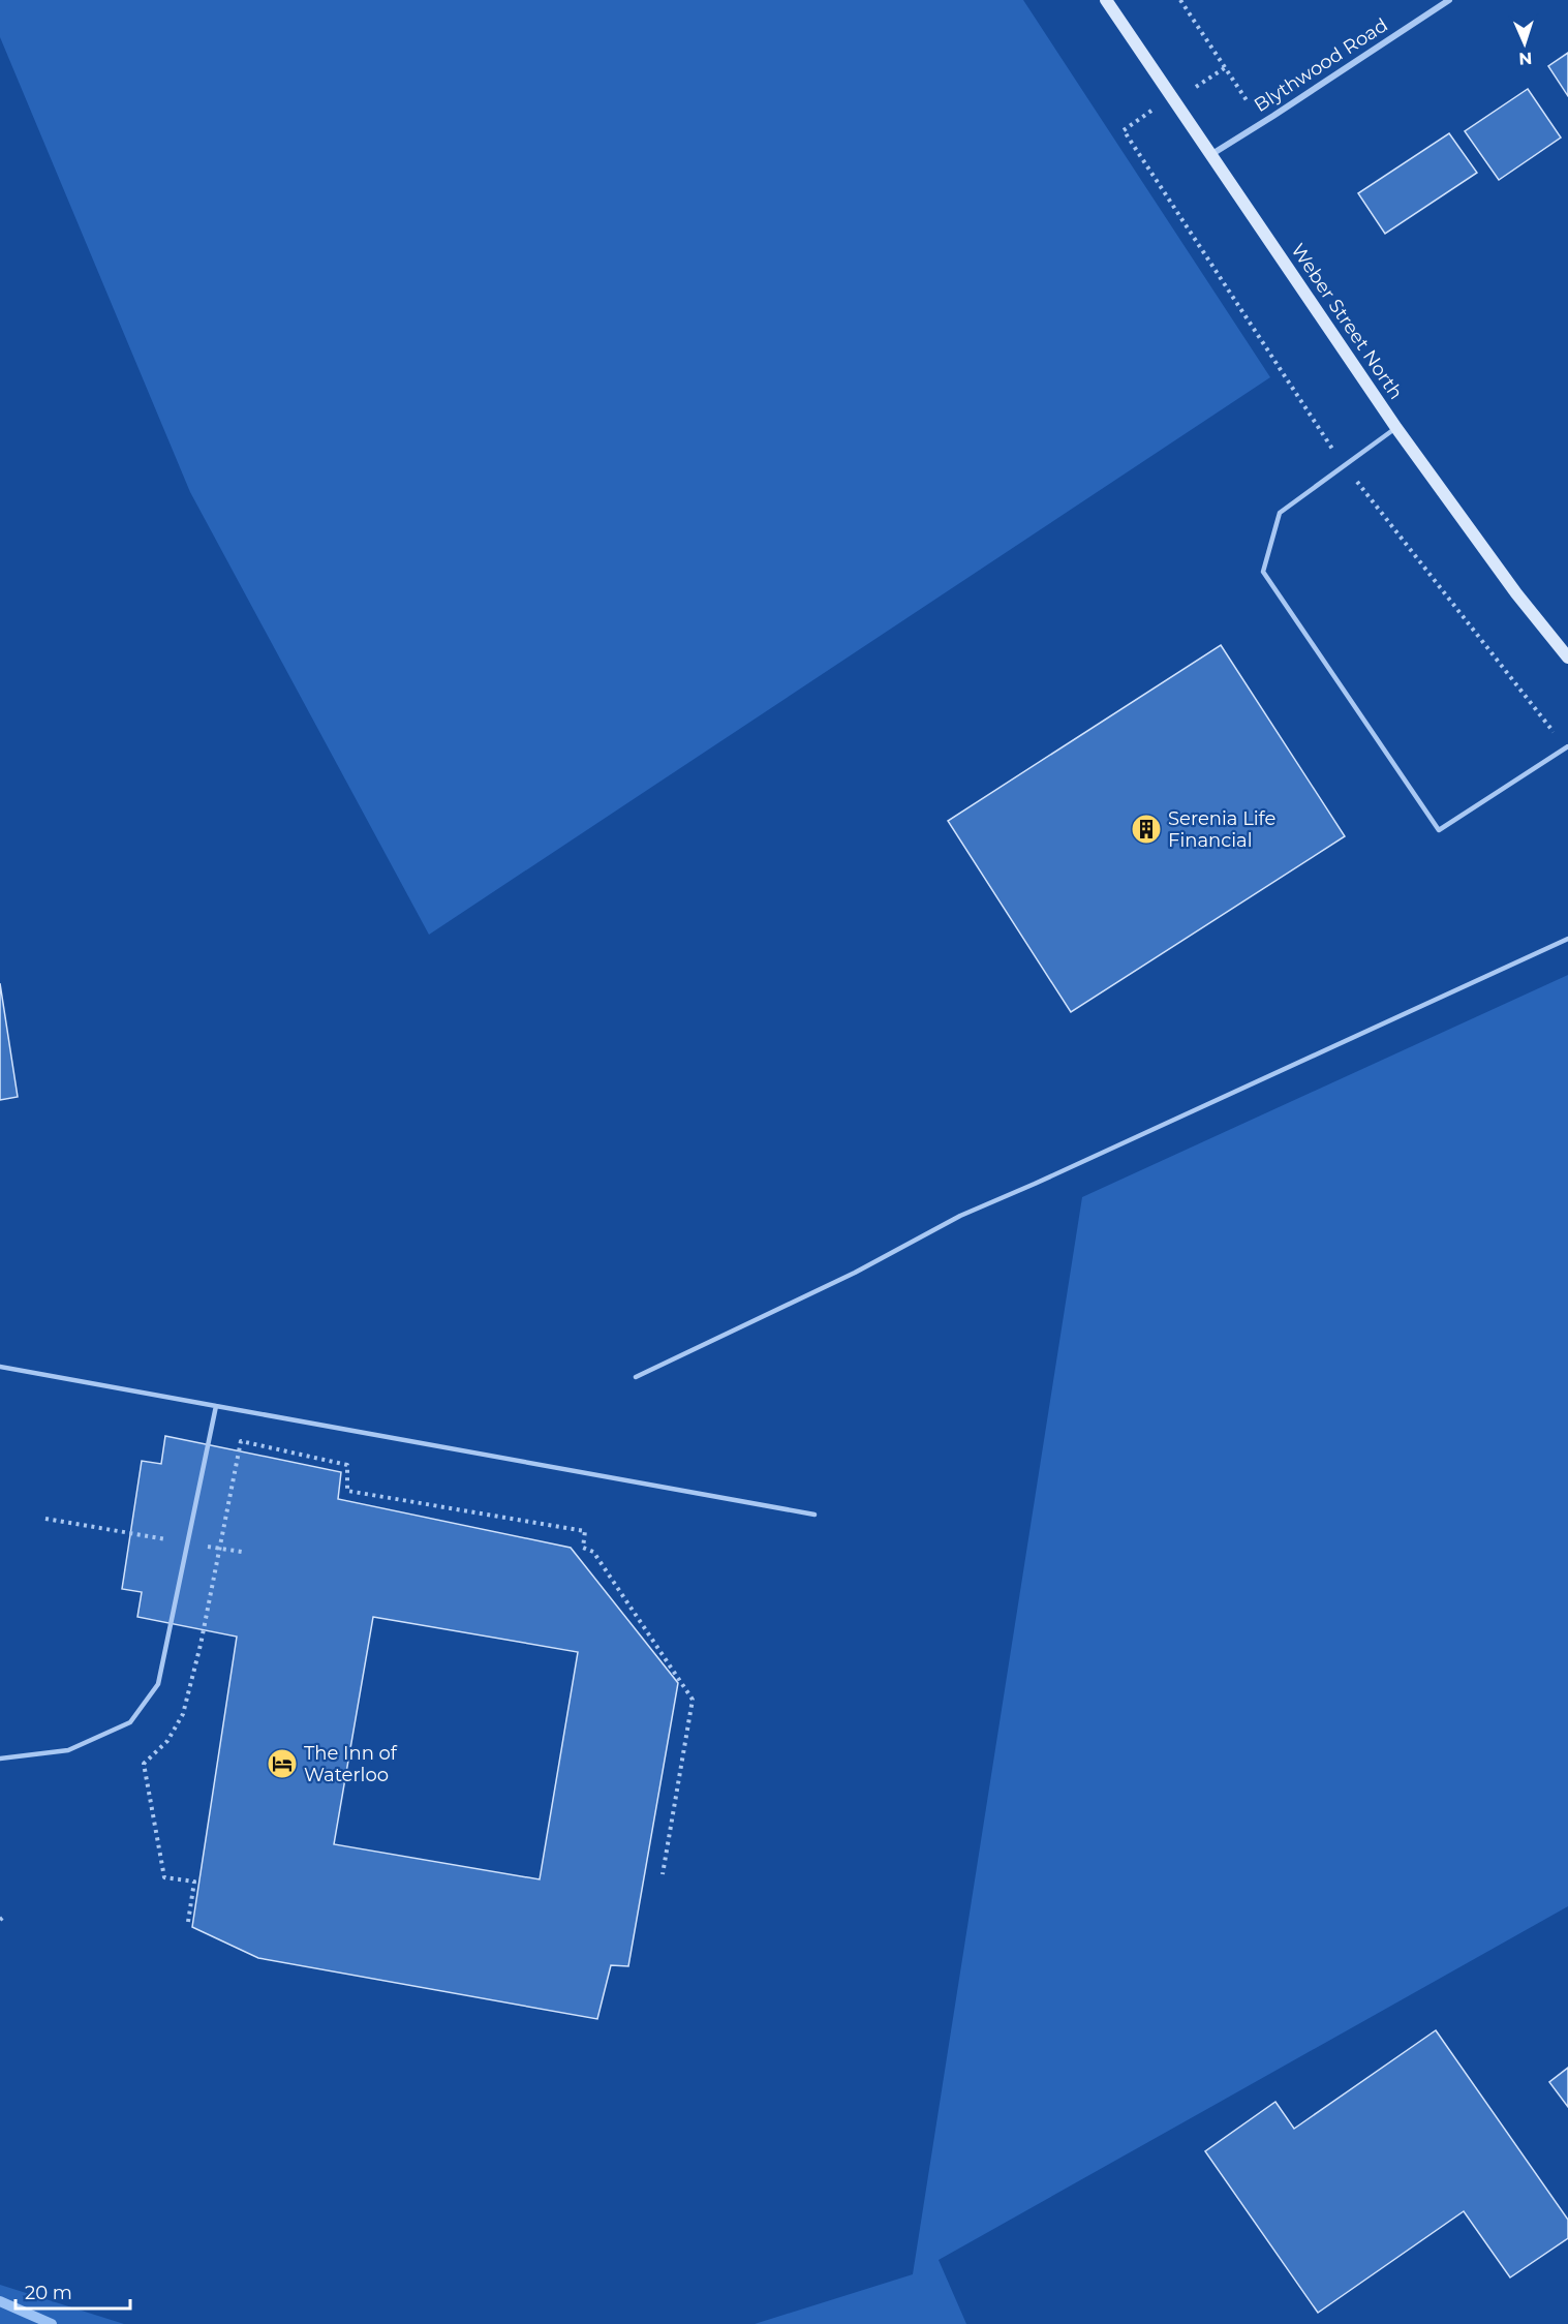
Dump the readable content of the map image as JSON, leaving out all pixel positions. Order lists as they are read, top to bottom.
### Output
{
  "streets": {
    "main road": ["Weber Street North"],
    "street": ["Blythwood Road"]
  },
  "crossings": [
    ["Blythwood Road", "Weber Street North"]
  ],
  "places": {
    "building": ["Serenia Life Financial"],
    "hotel": ["The Inn of Waterloo"]
  },
  "scale_bar": "20 m",
  "north": "bottom"
}
